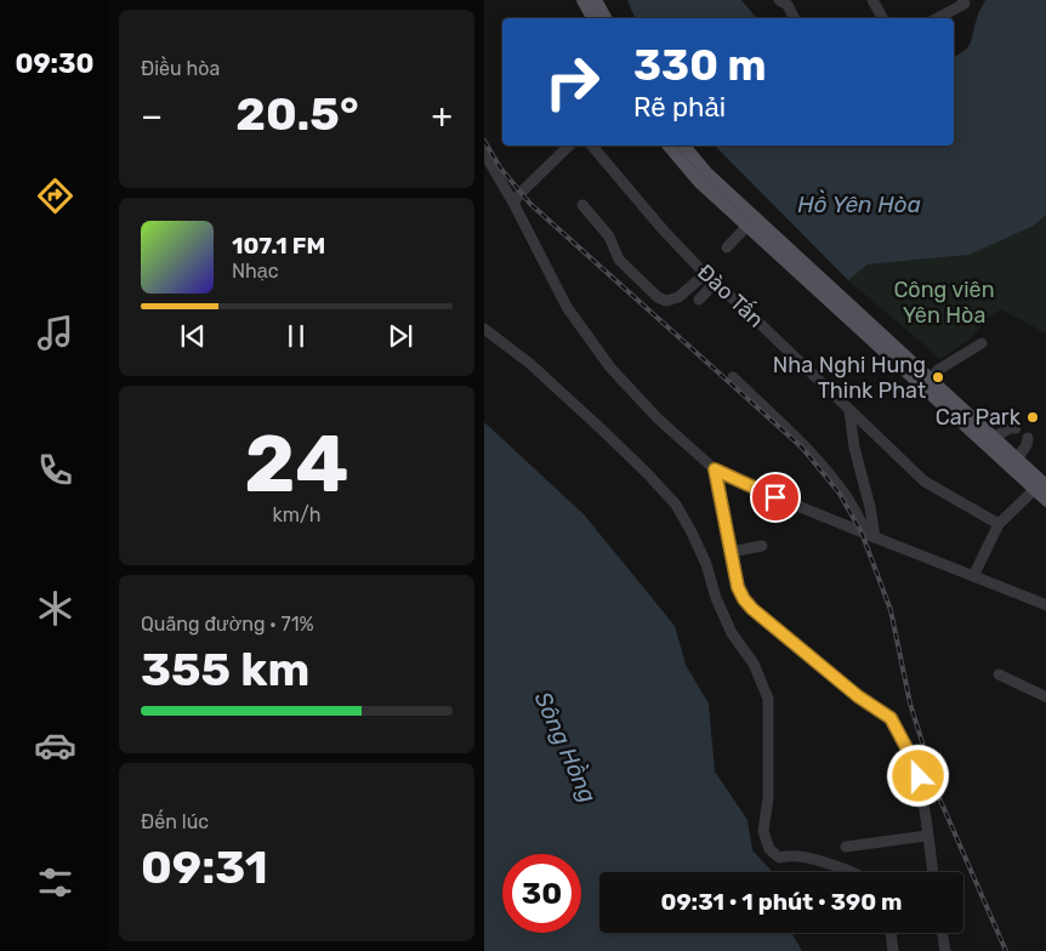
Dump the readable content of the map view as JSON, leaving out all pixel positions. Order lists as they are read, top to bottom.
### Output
{
  "streets": {
    "street": ["Đào Tấn"]
  },
  "water": ["Hồ Yên Hòa", "Sông Hồng"],
  "parks": ["Công viên Yên Hòa"],
  "places": ["Nha Nghi Hung Think Phat", "Car Park"],
  "page": {
    "tabs": "09:30",
    "tile": [
      "Điều hòa",
      ["24", "km/h"],
      ["Quãng đường · 71%", "355 km"],
      ["Đến lúc", "09:31"]
    ],
    "turn": ["330 m", "Rẽ phải"],
    "heat": ["−", "20.5°", "+"],
    "song": ["107.1 FM", "Nhạc"],
    "limit": "30",
    "trip": "09:31 · 1 phút · 390 m"
  }
}
